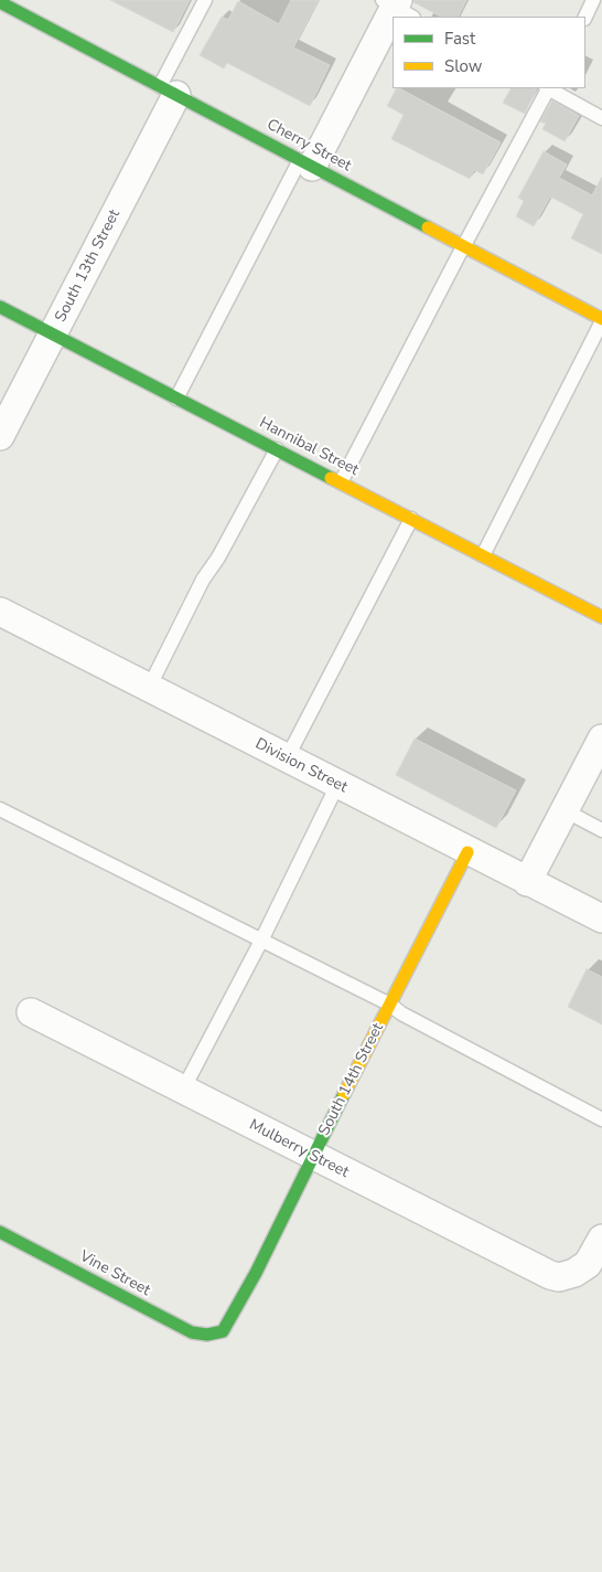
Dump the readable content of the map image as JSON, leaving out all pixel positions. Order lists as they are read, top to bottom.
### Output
{
  "streets": {
    "street": [
      "Cherry Street",
      "South 13th Street",
      "Hannibal Street",
      "Division Street",
      "South 14th Street",
      "Mulberry Street",
      "Vine Street"
    ]
  },
  "crossings": [
    ["Cherry Street", "South 13th Street"],
    ["South 13th Street", "Hannibal Street"],
    ["Division Street", "South 14th Street"],
    ["South 14th Street", "Mulberry Street"],
    ["South 14th Street", "Vine Street"]
  ],
  "legend": ["Fast", "Slow"]
}
